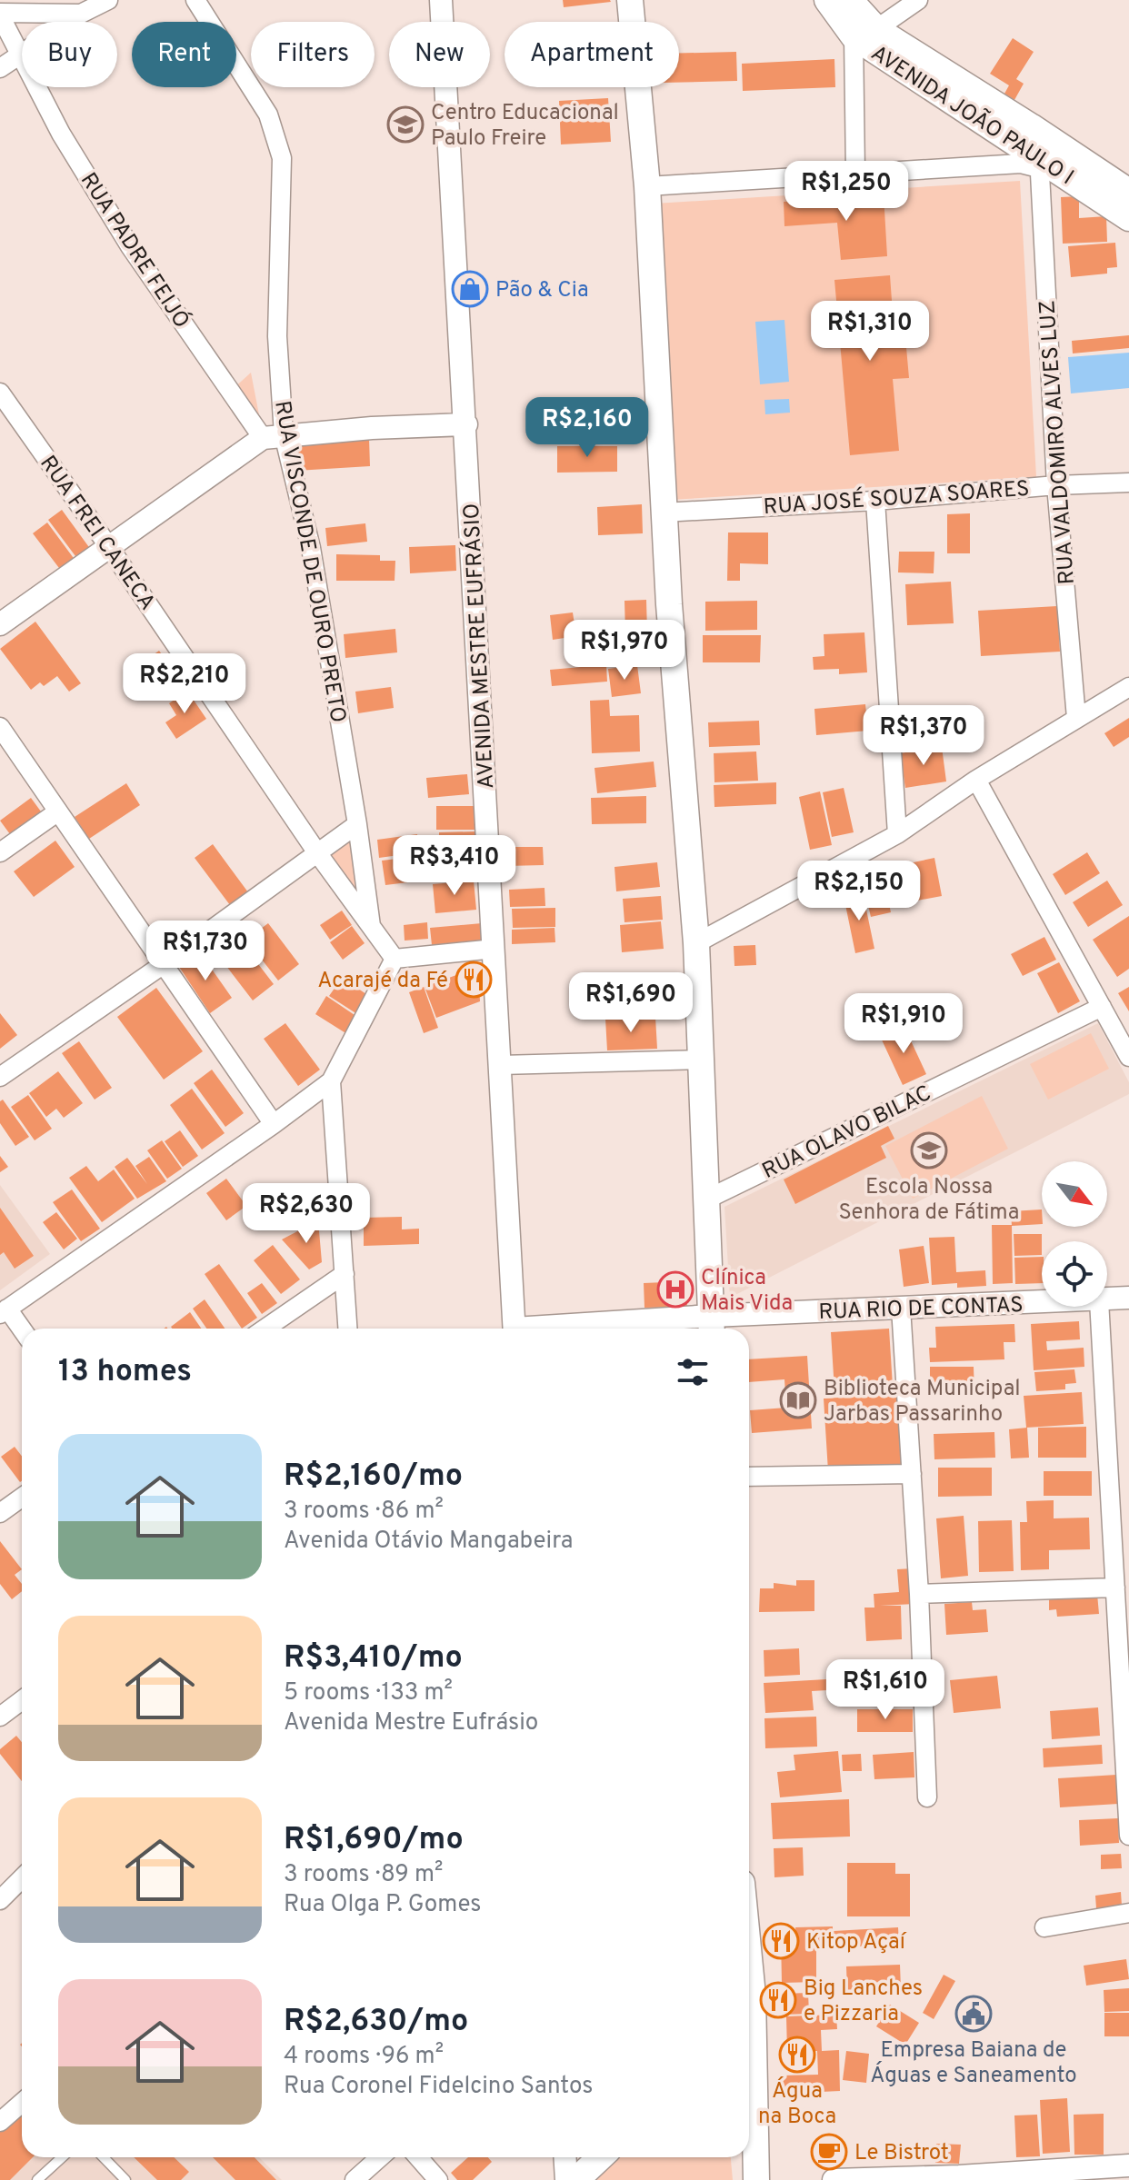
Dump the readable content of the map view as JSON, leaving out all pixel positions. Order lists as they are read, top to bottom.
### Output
{
  "streets": {
    "main road": ["AVENIDA JOÃO PAULO I"],
    "street": [
      "RUA PADRE FEIJÓ",
      "RUA VALDOMIRO ALVES LUZ",
      "RUA JOSÉ SOUZA SOARES",
      "RUA FREI CANECA",
      "RUA VISCONDE DE OURO PRETO",
      "AVENIDA MESTRE EUFRÁSIO",
      "RUA OLAVO BILAC",
      "RUA RIO DE CONTAS"
    ]
  },
  "crossings": [
    ["AVENIDA JOÃO PAULO I", "RUA VALDOMIRO ALVES LUZ"],
    ["RUA PADRE FEIJÓ", "RUA VISCONDE DE OURO PRETO"],
    ["RUA VALDOMIRO ALVES LUZ", "RUA JOSÉ SOUZA SOARES"],
    ["RUA FREI CANECA", "RUA VISCONDE DE OURO PRETO"]
  ],
  "places": {
    "school or university": ["Centro Educacional Paulo Freire", "Escola Nossa Senhora de Fátima"],
    "shop": ["Pão & Cia"],
    "restaurant": [
      "Acarajé da Fé",
      "Kitop Açaí",
      "Big Lanches e Pizzaria",
      "Água na Boca"
    ],
    "hospital": ["Clínica Mais Vida"],
    "library": ["Biblioteca Municipal Jarbas Passarinho"],
    "public building": ["Empresa Baiana de Águas e Saneamento"],
    "cafe": ["Le Bistrot"]
  },
  "north": "bottom right",
  "page": {
    "chip": [
      "Buy",
      "Rent",
      "Filters",
      "New",
      "Apartment"
    ],
    "price": [
      "R$1,250",
      "R$1,310",
      "R$2,160",
      "R$1,970",
      "R$2,210",
      "R$1,370",
      "R$3,410",
      "R$2,150",
      "R$1,730",
      "R$1,690",
      "R$1,910",
      "R$2,630",
      "R$1,610"
    ],
    "heading": "13 homes",
    "list": [
      {
        "name": "R$2,160/mo",
        "note": "3 rooms · 86 m² · Avenida Otávio Mangabeira"
      },
      {
        "name": "R$3,410/mo",
        "note": "5 rooms · 133 m² · Avenida Mestre Eufrásio"
      },
      {
        "name": "R$1,690/mo",
        "note": "3 rooms · 89 m² · Rua Olga P. Gomes"
      },
      {
        "name": "R$2,630/mo",
        "note": "4 rooms · 96 m² · Rua Coronel Fidelcino Santos"
      }
    ]
  }
}
